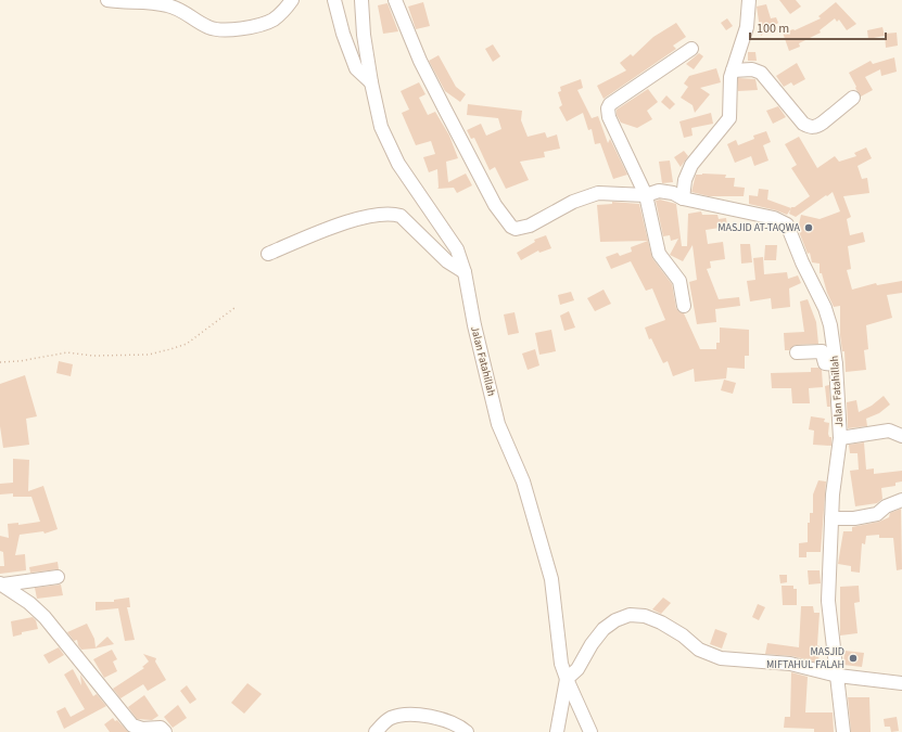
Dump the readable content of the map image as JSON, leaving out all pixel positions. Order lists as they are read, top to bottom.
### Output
{
  "streets": {
    "street": ["Jalan Fatahillah"]
  },
  "places": ["MASJID AT-TAQWA", "MASJID MIFTAHUL FALAH"],
  "scale_bar": "100 m"
}
